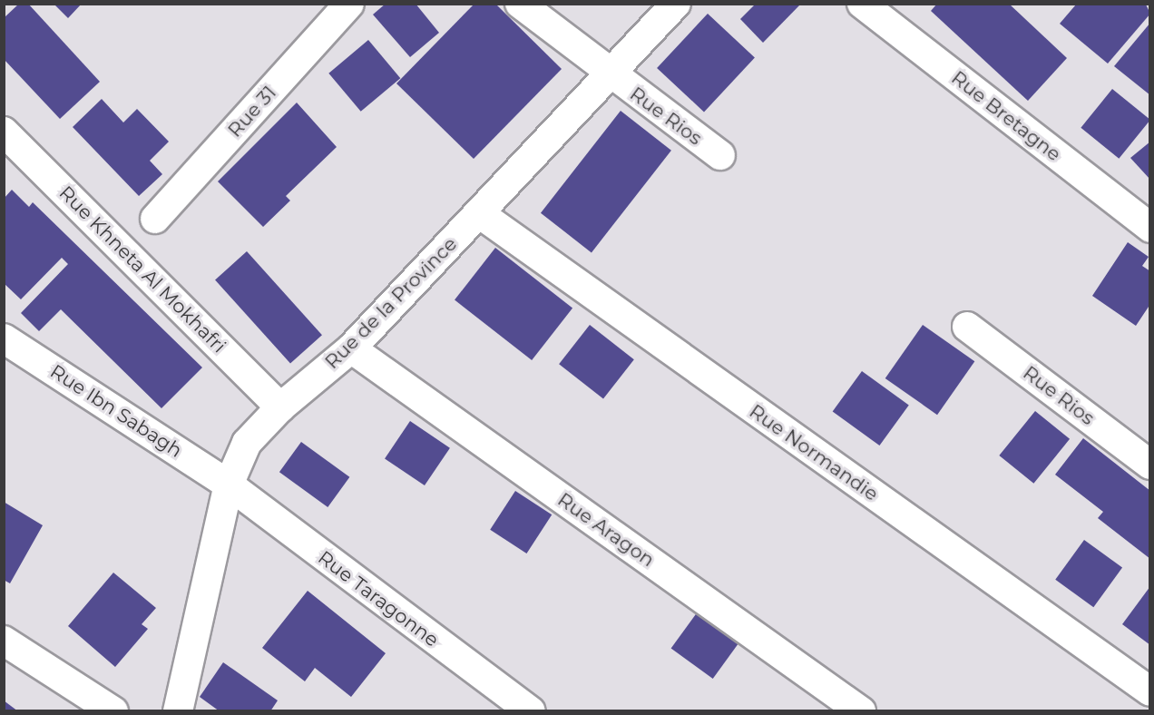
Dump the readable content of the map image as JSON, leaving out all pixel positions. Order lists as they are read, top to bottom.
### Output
{
  "streets": {
    "street": [
      "Rue 31",
      "Rue Rios",
      "Rue Bretagne",
      "Rue Khneta Al Mokhafri",
      "Rue de la Province",
      "Rue Ibn Sabagh",
      "Rue Normandie",
      "Rue Aragon",
      "Rue Taragonne"
    ]
  },
  "crossings": [
    ["Rue Rios", "Rue de la Province"],
    ["Rue Khneta Al Mokhafri", "Rue de la Province"],
    ["Rue de la Province", "Rue Ibn Sabagh"],
    ["Rue de la Province", "Rue Normandie"],
    ["Rue de la Province", "Rue Aragon"],
    ["Rue de la Province", "Rue Taragonne"],
    ["Rue Ibn Sabagh", "Rue Taragonne"]
  ]
}
